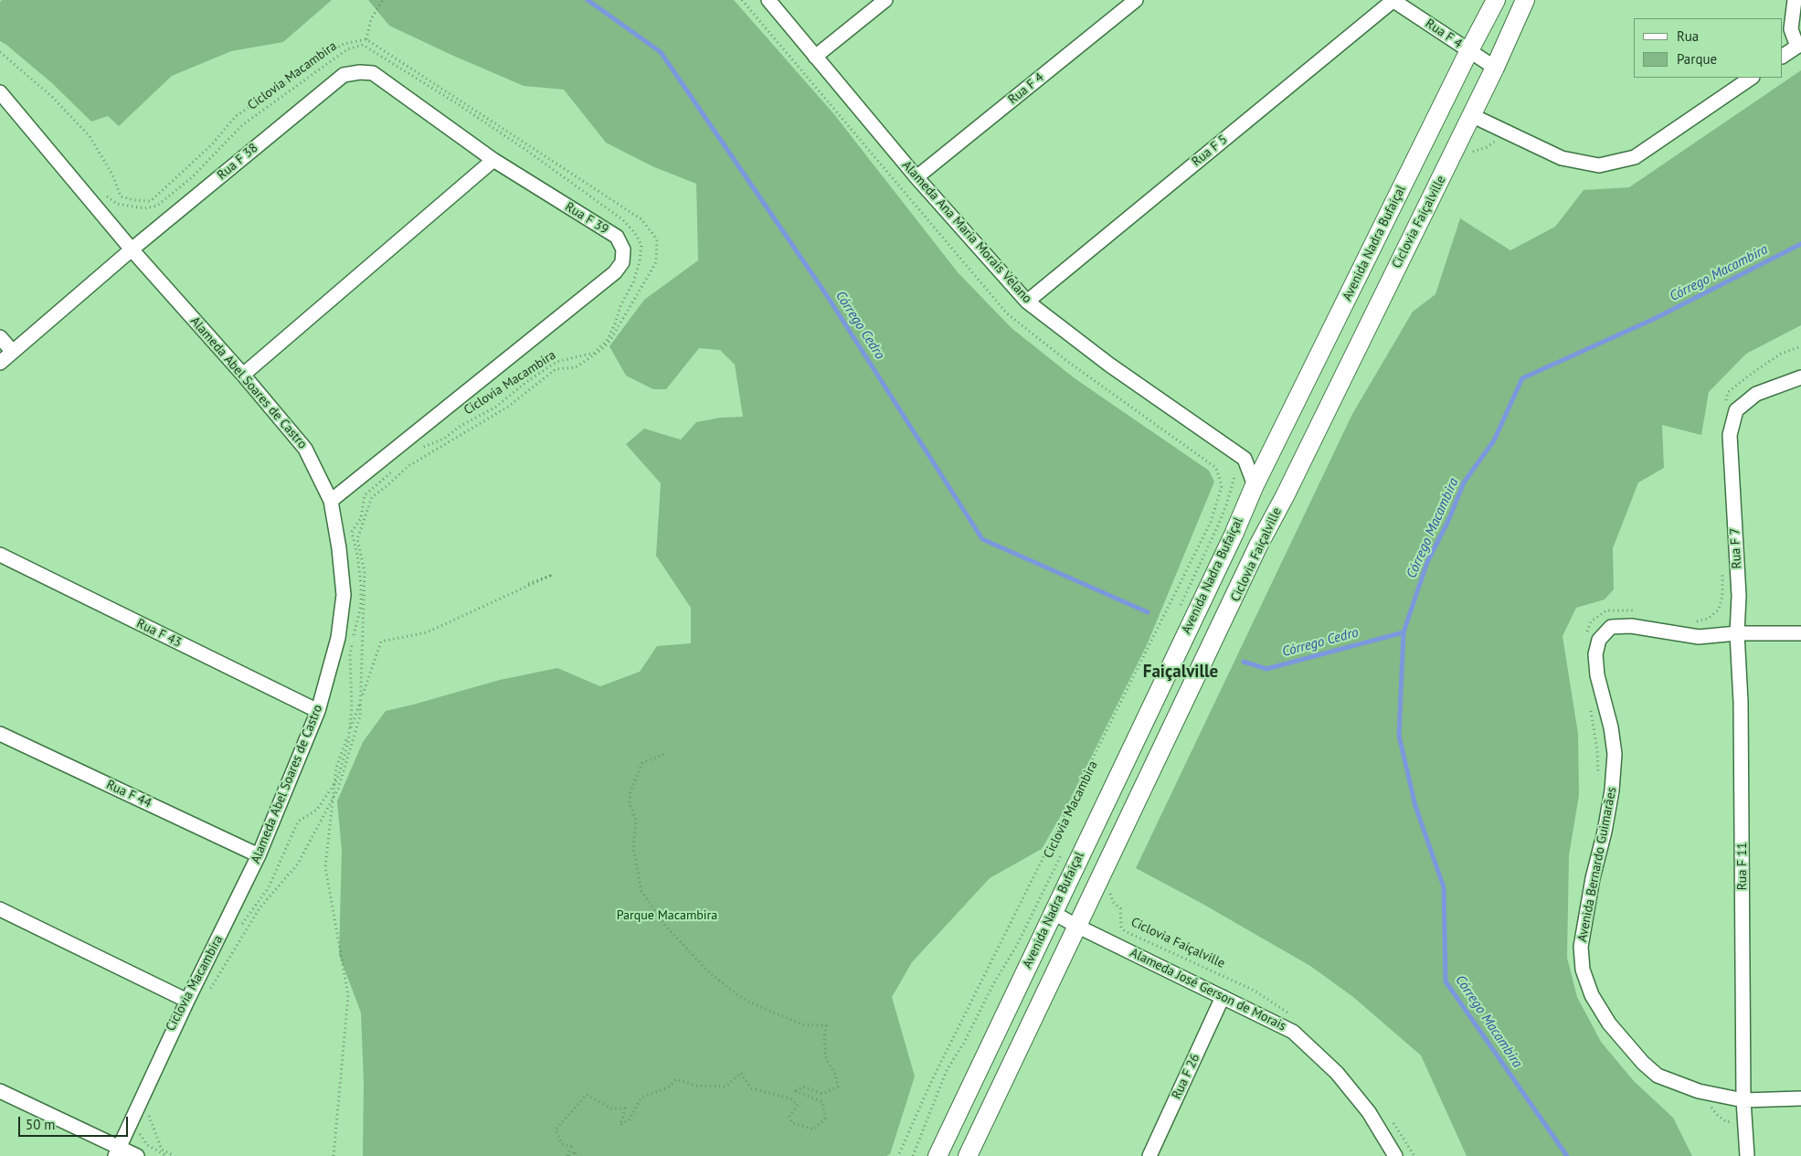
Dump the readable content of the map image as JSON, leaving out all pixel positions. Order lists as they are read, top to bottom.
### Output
{
  "streets": {
    "main road": ["Avenida Nadra Bufaiçal"],
    "street": [
      "Rua F 4",
      "Rua F 5",
      "Rua F 38",
      "Rua F 39",
      "Alameda Ana Maria Morais Velano",
      "Alameda Abel Soares de Castro",
      "Rua F 7",
      "Rua F 43",
      "Rua F 44",
      "Avenida Bernardo Guimarães",
      "Rua F 11",
      "Alameda José Gerson de Morais",
      "Rua F 26"
    ],
    "path": ["Ciclovia Macambira", "Ciclovia Faiçalville"]
  },
  "crossings": [
    ["Rua F 4", "Rua F 5"],
    ["Rua F 4", "Alameda Ana Maria Morais Velano"],
    ["Rua F 4", "Avenida Nadra Bufaiçal"],
    ["Rua F 5", "Alameda Ana Maria Morais Velano"],
    ["Rua F 38", "Rua F 39"],
    ["Rua F 38", "Alameda Abel Soares de Castro"],
    ["Rua F 39", "Alameda Abel Soares de Castro"],
    ["Alameda Ana Maria Morais Velano", "Avenida Nadra Bufaiçal"],
    ["Avenida Nadra Bufaiçal", "Alameda José Gerson de Morais"],
    ["Alameda Abel Soares de Castro", "Rua F 43"],
    ["Alameda Abel Soares de Castro", "Rua F 44"],
    ["Rua F 7", "Avenida Bernardo Guimarães"],
    ["Rua F 7", "Rua F 11"],
    ["Avenida Bernardo Guimarães", "Rua F 11"],
    ["Alameda José Gerson de Morais", "Rua F 26"]
  ],
  "districts": ["Faiçalville"],
  "water": ["Córrego Macambira", "Córrego Cedro"],
  "parks": ["Parque Macambira"],
  "legend": ["Rua", "Parque"],
  "scale_bar": "50 m"
}
